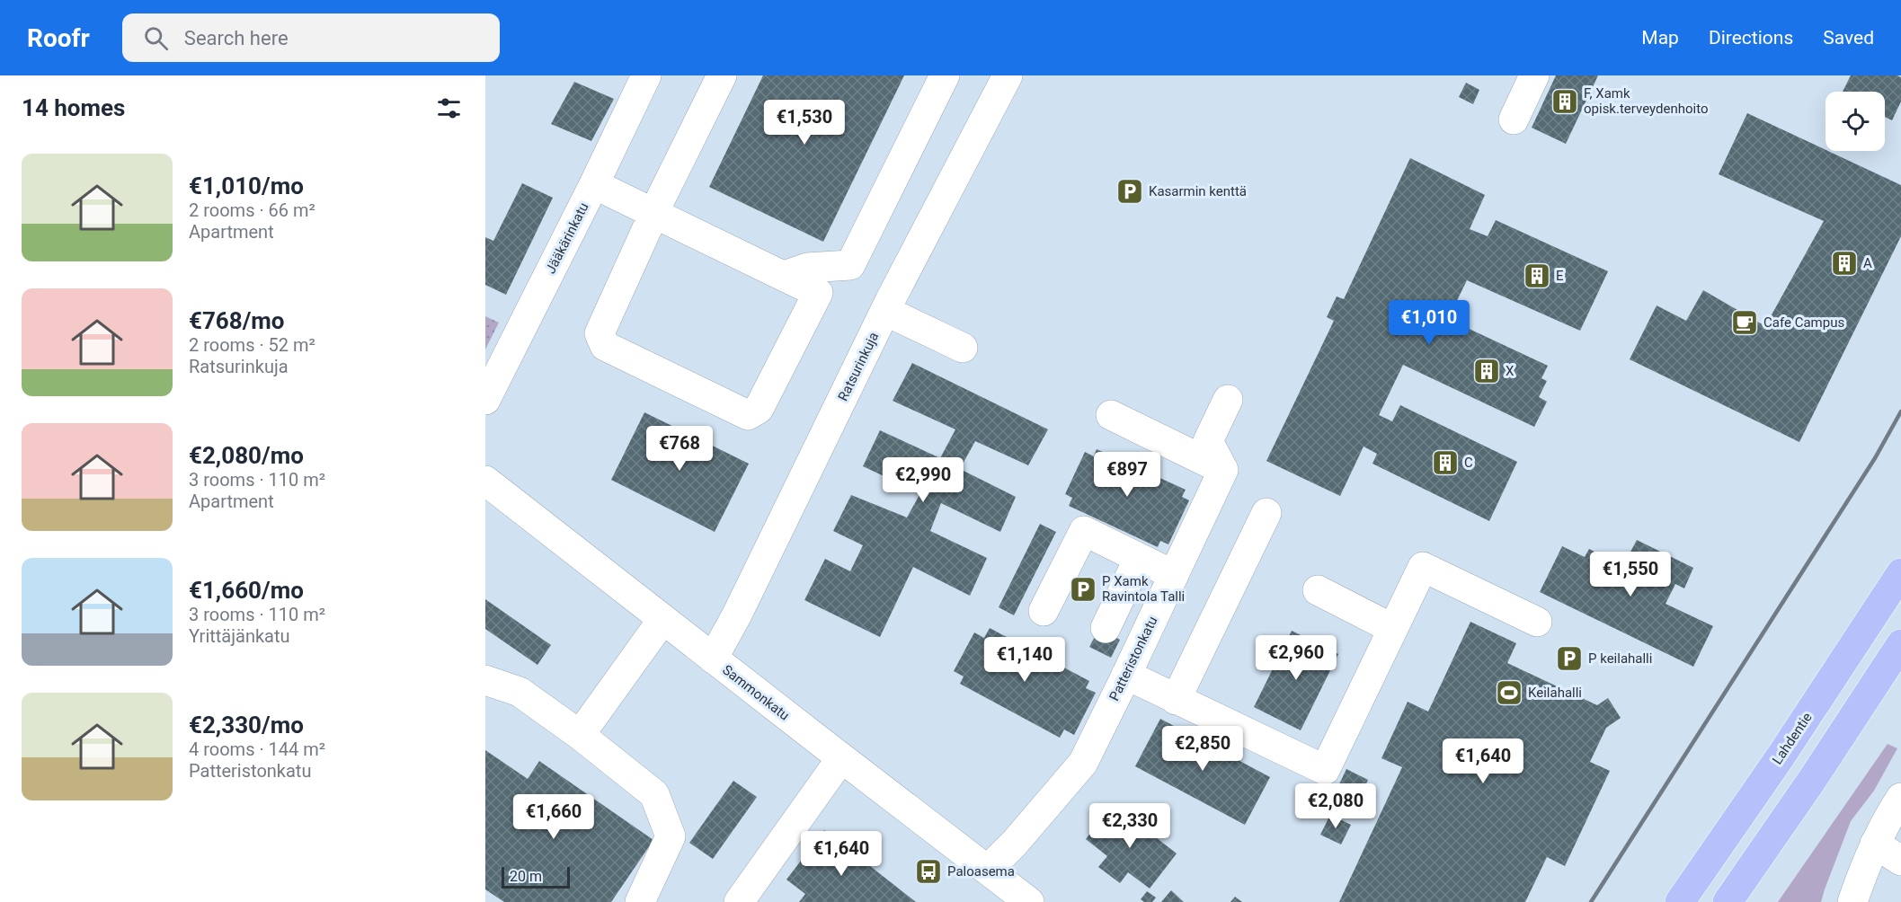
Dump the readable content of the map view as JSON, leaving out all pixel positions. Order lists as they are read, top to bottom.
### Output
{
  "streets": {
    "highway": ["Lahdentie"],
    "street": [
      "Jääkärinkatu",
      "Ratsurinkuja",
      "Patteristonkatu",
      "Sammonkatu"
    ]
  },
  "crossings": [
    ["Ratsurinkuja", "Sammonkatu"],
    ["Patteristonkatu", "Sammonkatu"]
  ],
  "places": {
    "building": [
      "F, Xamk opisk.terveydenhoito",
      "A",
      "E",
      "X",
      "C"
    ],
    "parking": ["Kasarmin kenttä", "P Xamk Ravintola Talli", "P keilahalli"],
    "cafe": ["Cafe Campus"],
    "sports": ["Keilahalli"],
    "bus stop": ["Paloasema"]
  },
  "scale_bar": "20 m",
  "page": {
    "header": "Roofr",
    "search": "Search here",
    "nav": ["Map", "Directions", "Saved"],
    "heading": "14 homes",
    "price": [
      "€1,530",
      "€1,010",
      "€768",
      "€897",
      "€2,990",
      "€1,550",
      "€2,960",
      "€1,140",
      "€2,850",
      "€1,640",
      "€2,080",
      "€1,660",
      "€2,330",
      "€1,640"
    ],
    "list": [
      {
        "name": "€1,010/mo",
        "note": "2 rooms · 66 m² · Apartment"
      },
      {
        "name": "€768/mo",
        "note": "2 rooms · 52 m² · Ratsurinkuja"
      },
      {
        "name": "€2,080/mo",
        "note": "3 rooms · 110 m² · Apartment"
      },
      {
        "name": "€1,660/mo",
        "note": "3 rooms · 110 m² · Yrittäjänkatu"
      },
      {
        "name": "€2,330/mo",
        "note": "4 rooms · 144 m² · Patteristonkatu"
      }
    ],
    "scale": "20 m"
  }
}
